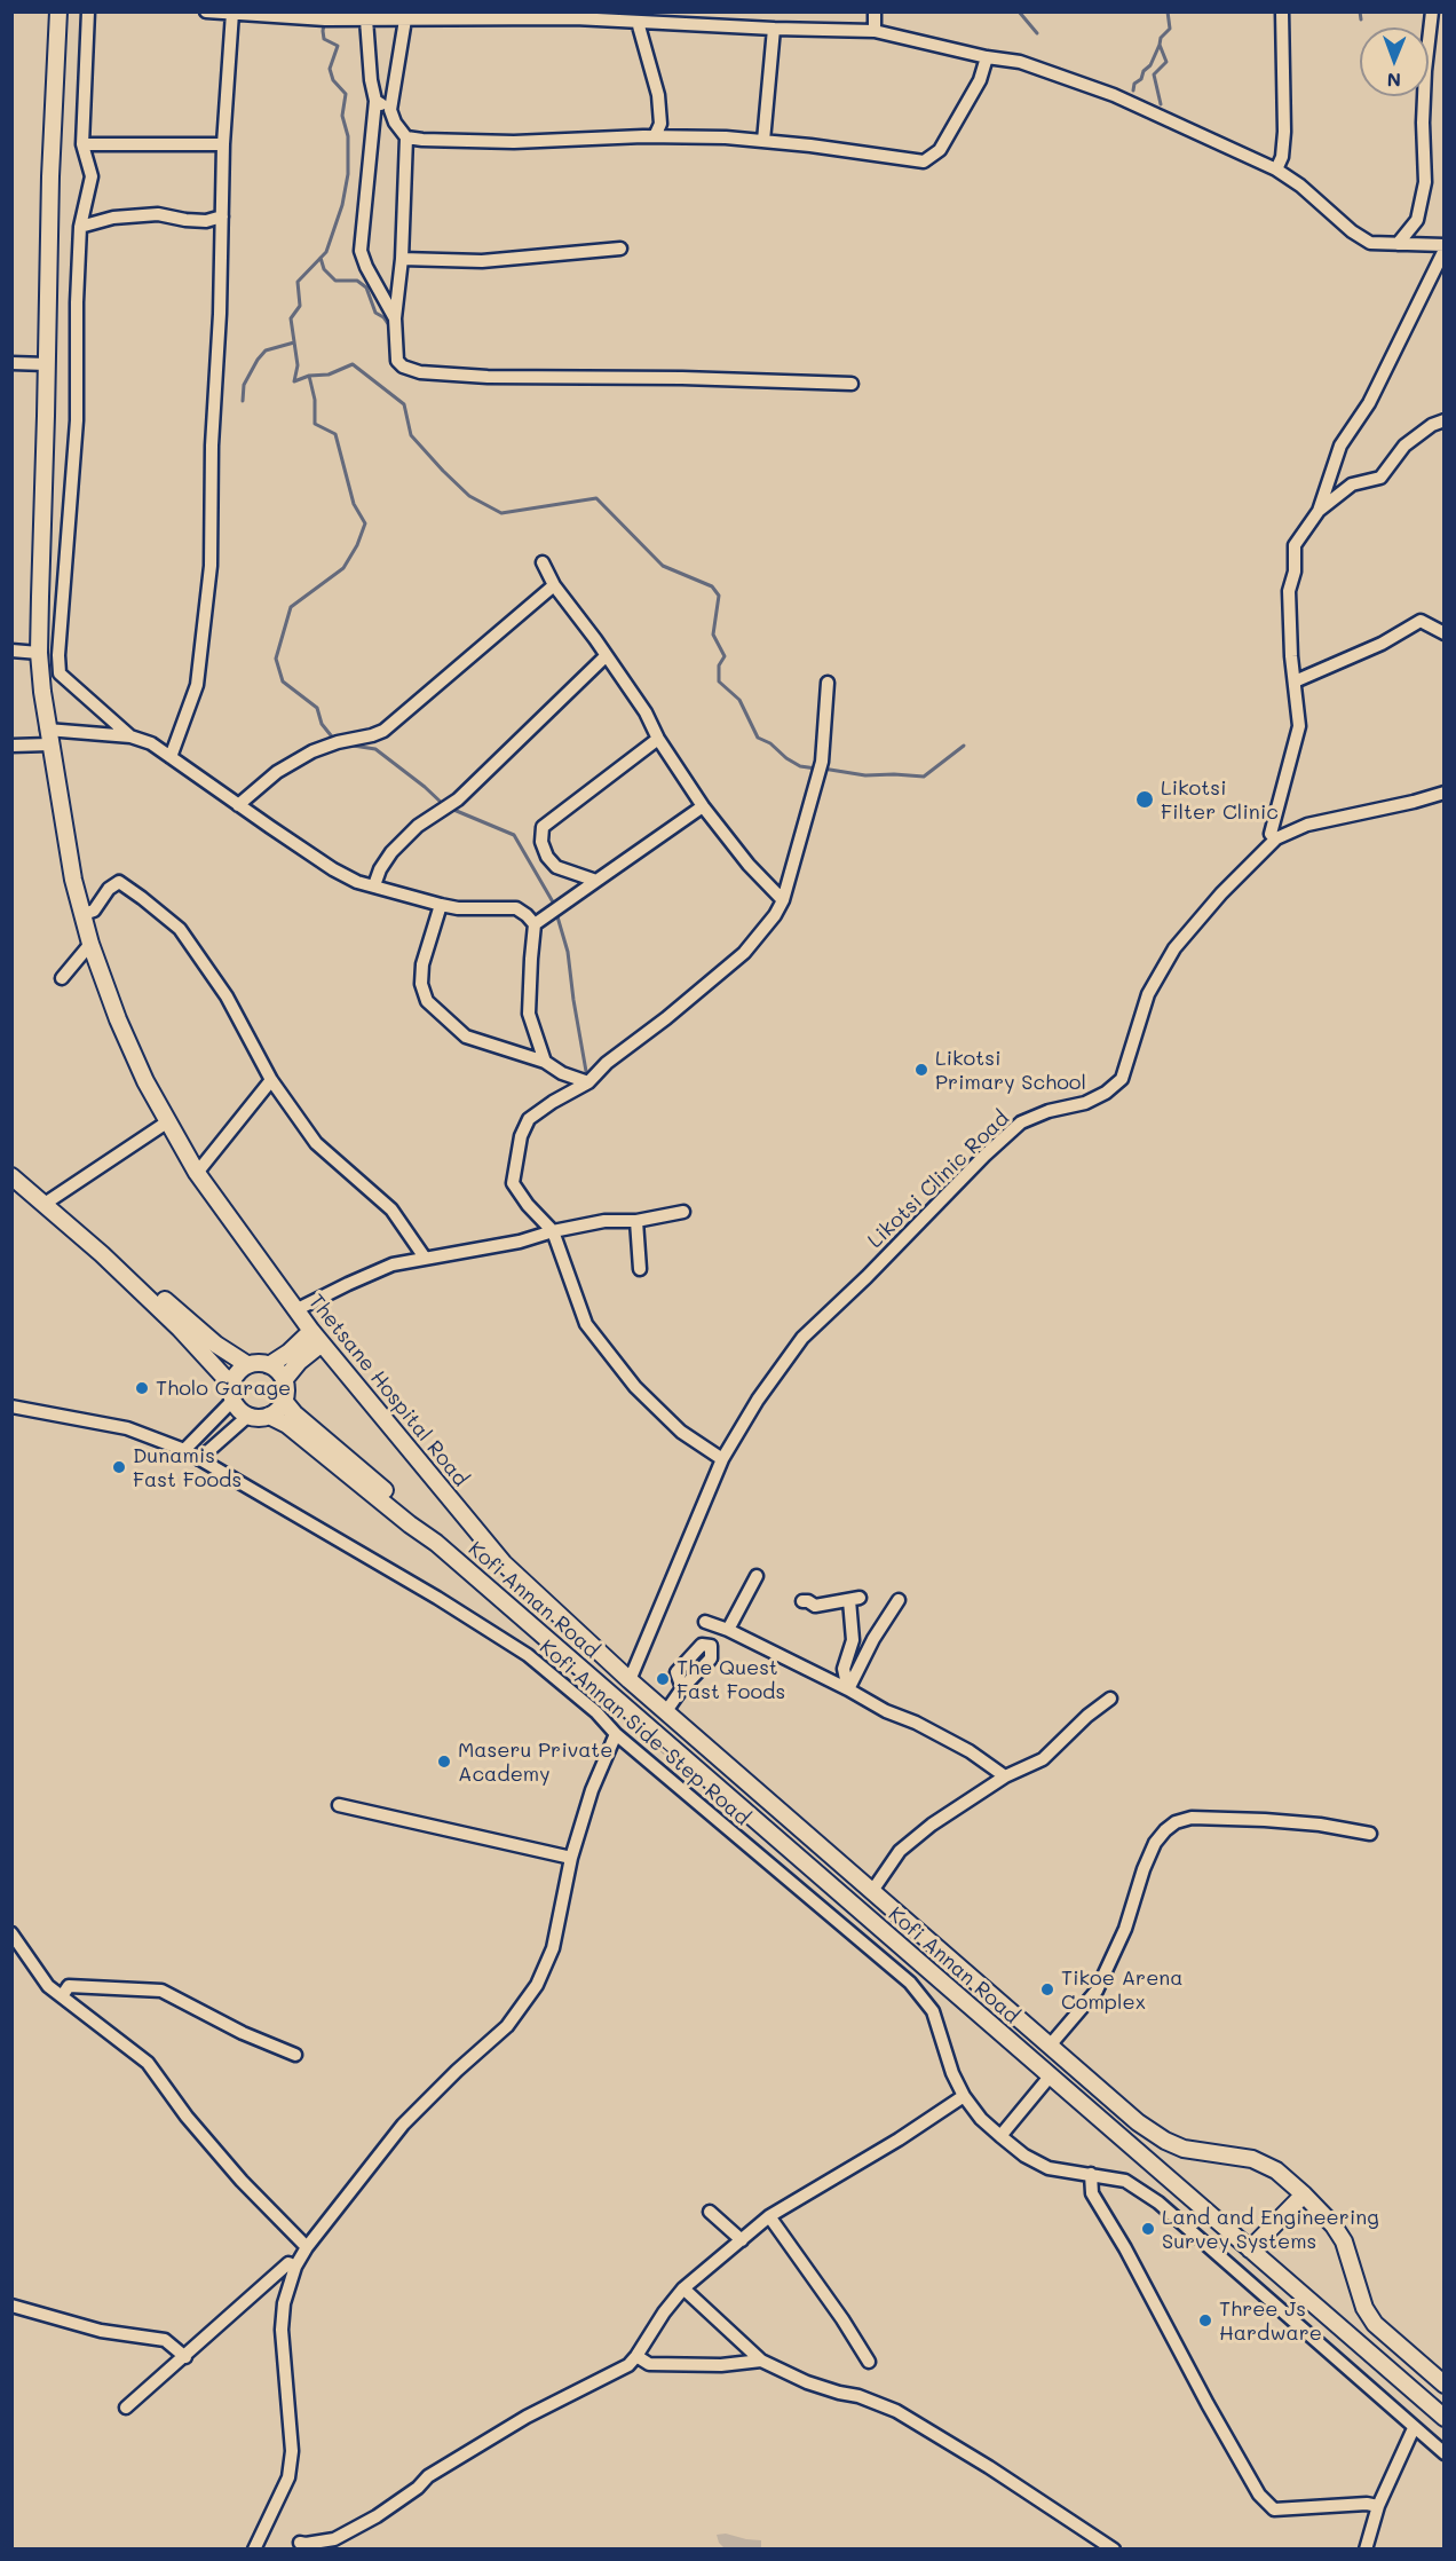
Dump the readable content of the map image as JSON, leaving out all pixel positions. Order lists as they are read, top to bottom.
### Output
{
  "streets": {
    "main road": ["Thetsane Hospital Road", "Kofi Annan Road"],
    "street": ["Likotsi Clinic Road", "Kofi Annan Side-Step Road"]
  },
  "crossings": [
    ["Likotsi Clinic Road", "Thetsane Hospital Road"]
  ],
  "places": [
    "Likotsi Filter Clinic",
    "Likotsi Primary School",
    "Tholo Garage",
    "Dunamis Fast Foods",
    "The Quest Fast Foods",
    "Maseru Private Academy",
    "Tikoe Arena Complex",
    "Land and Engineering Survey Systems",
    "Three Js Hardware"
  ],
  "north": "bottom"
}
